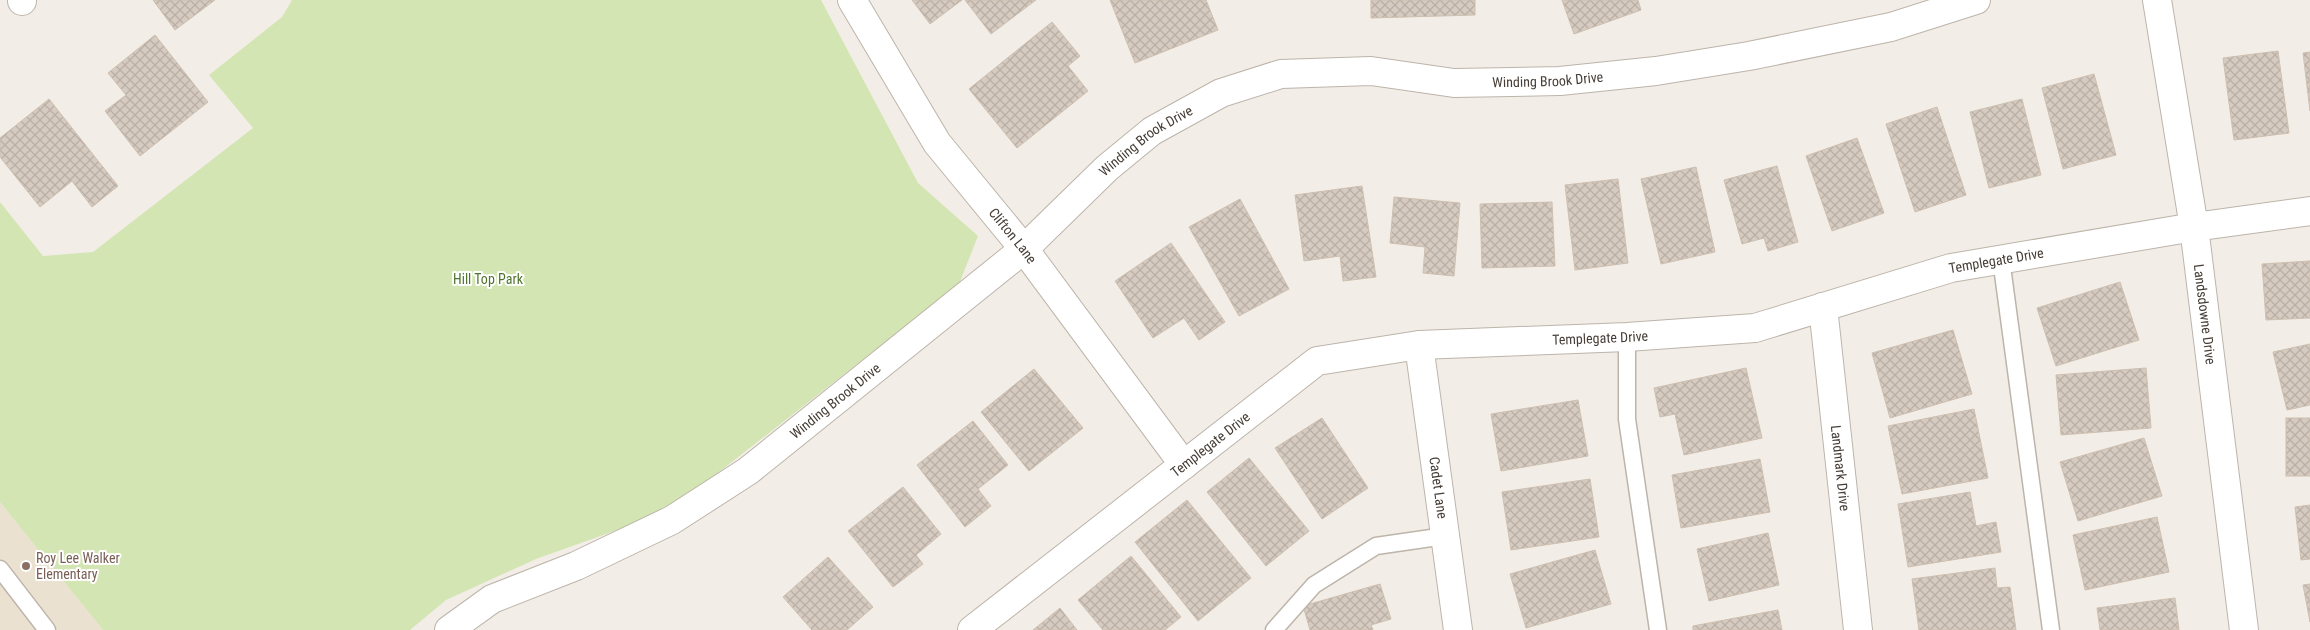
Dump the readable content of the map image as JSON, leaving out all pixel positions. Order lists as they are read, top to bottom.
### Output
{
  "streets": {
    "street": [
      "Winding Brook Drive",
      "Clifton Lane",
      "Templegate Drive",
      "Landsdowne Drive",
      "Landmark Drive",
      "Cadet Lane"
    ]
  },
  "crossings": [
    ["Winding Brook Drive", "Clifton Lane"],
    ["Clifton Lane", "Templegate Drive"],
    ["Templegate Drive", "Landsdowne Drive"],
    ["Templegate Drive", "Landmark Drive"],
    ["Templegate Drive", "Cadet Lane"]
  ],
  "parks": ["Hill Top Park"],
  "places": ["Roy Lee Walker Elementary"]
}
